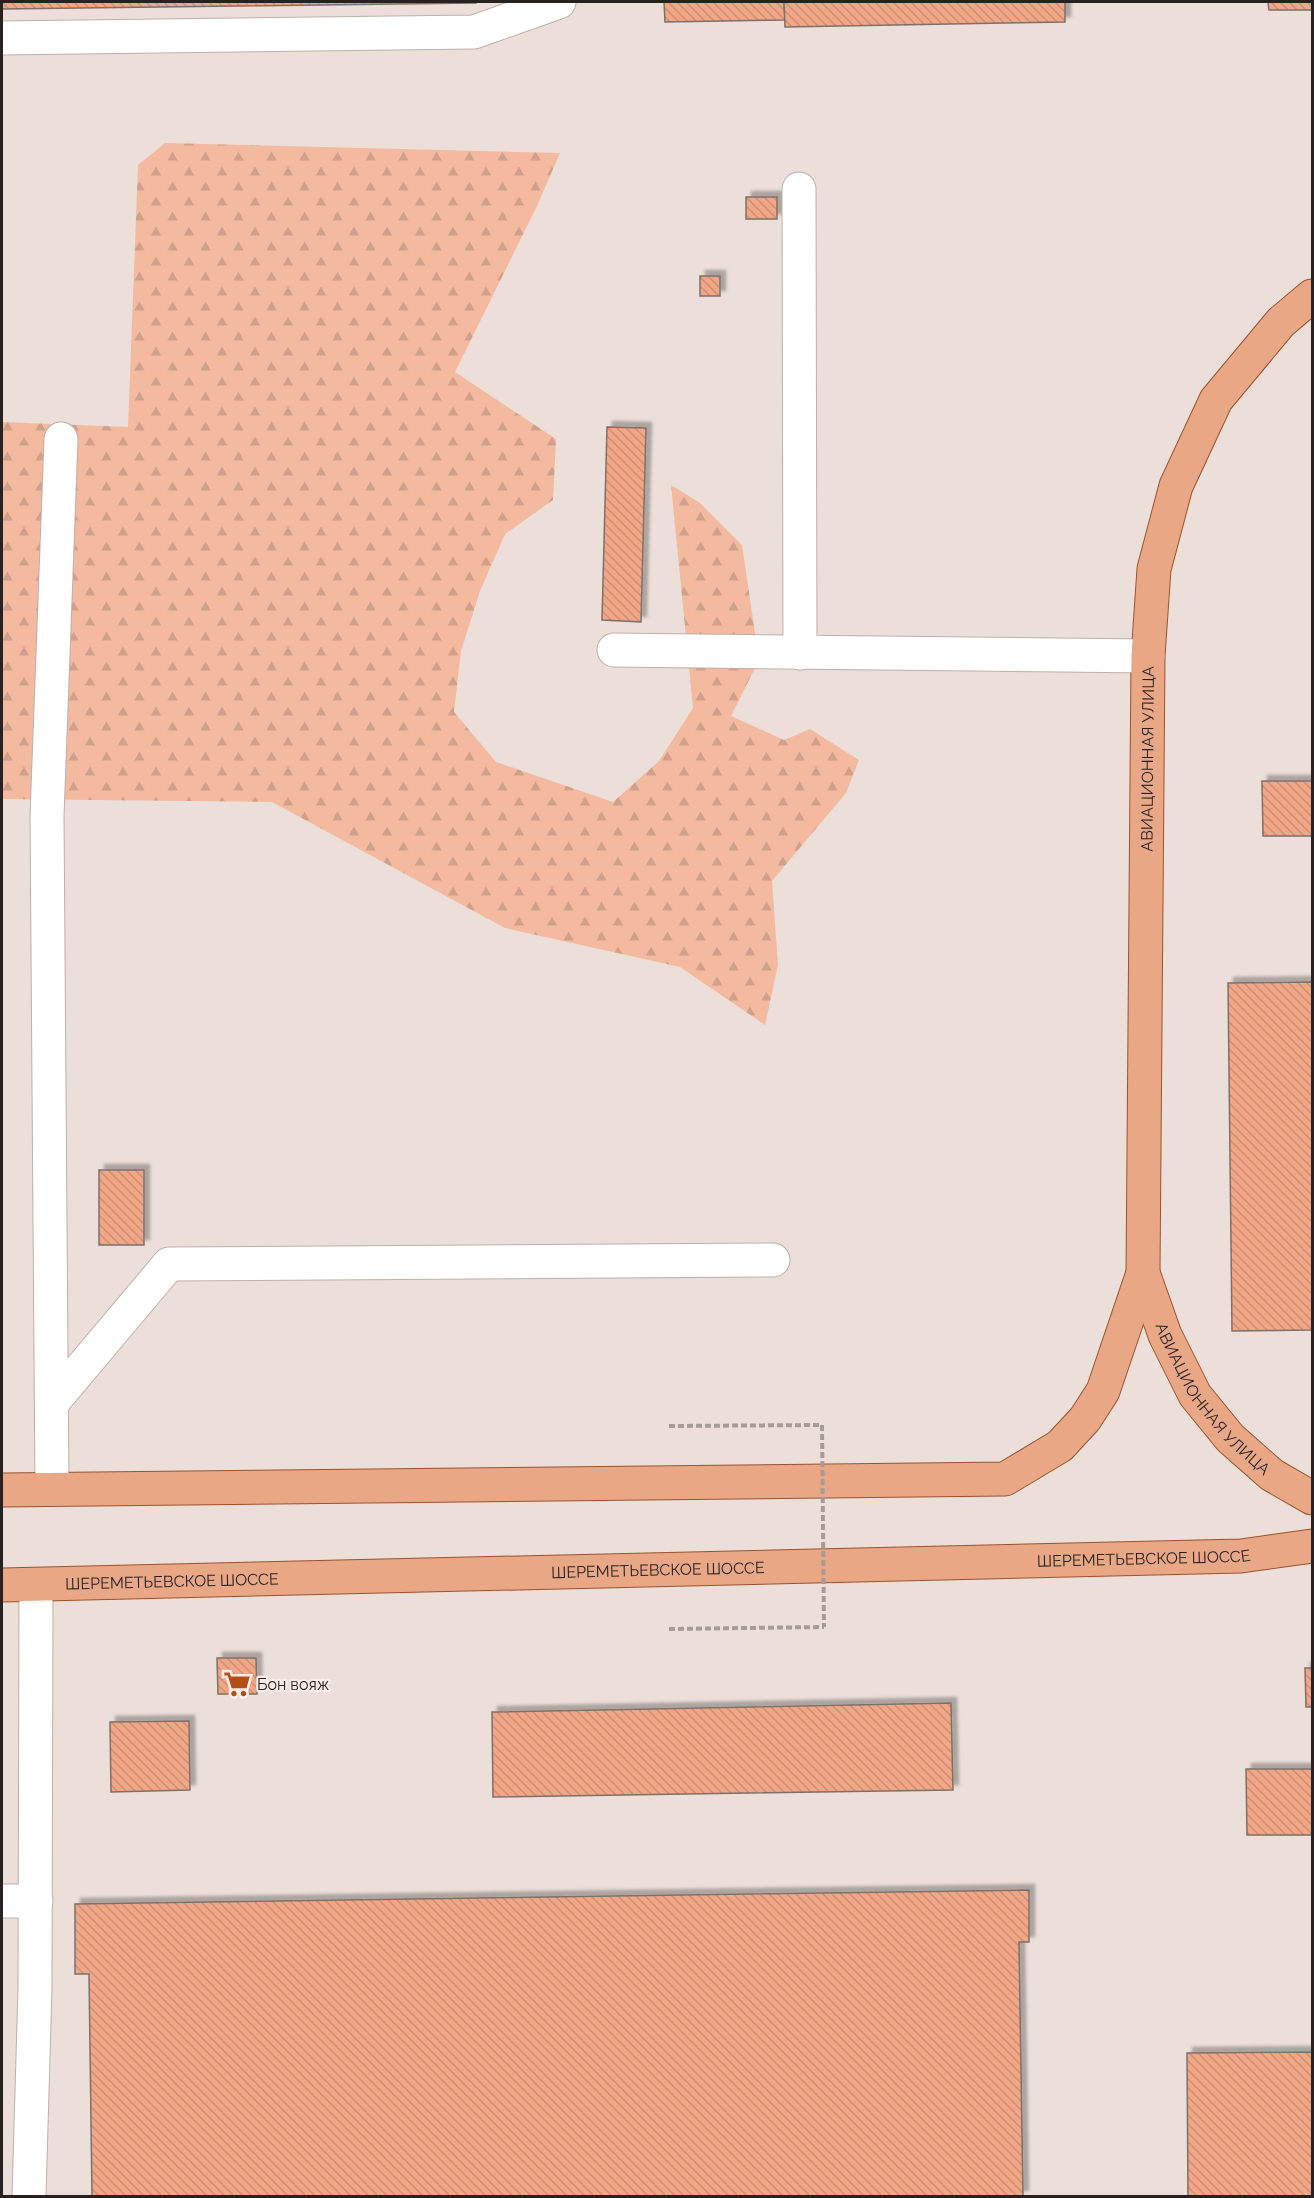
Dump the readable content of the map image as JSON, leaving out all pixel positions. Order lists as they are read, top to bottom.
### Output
{
  "streets": {
    "main road": ["АВИАЦИОННАЯ УЛИЦА", "ШЕРЕМЕТЬЕВСКОЕ ШОССЕ"]
  },
  "places": {
    "supermarket": ["Бон вояж"]
  }
}
